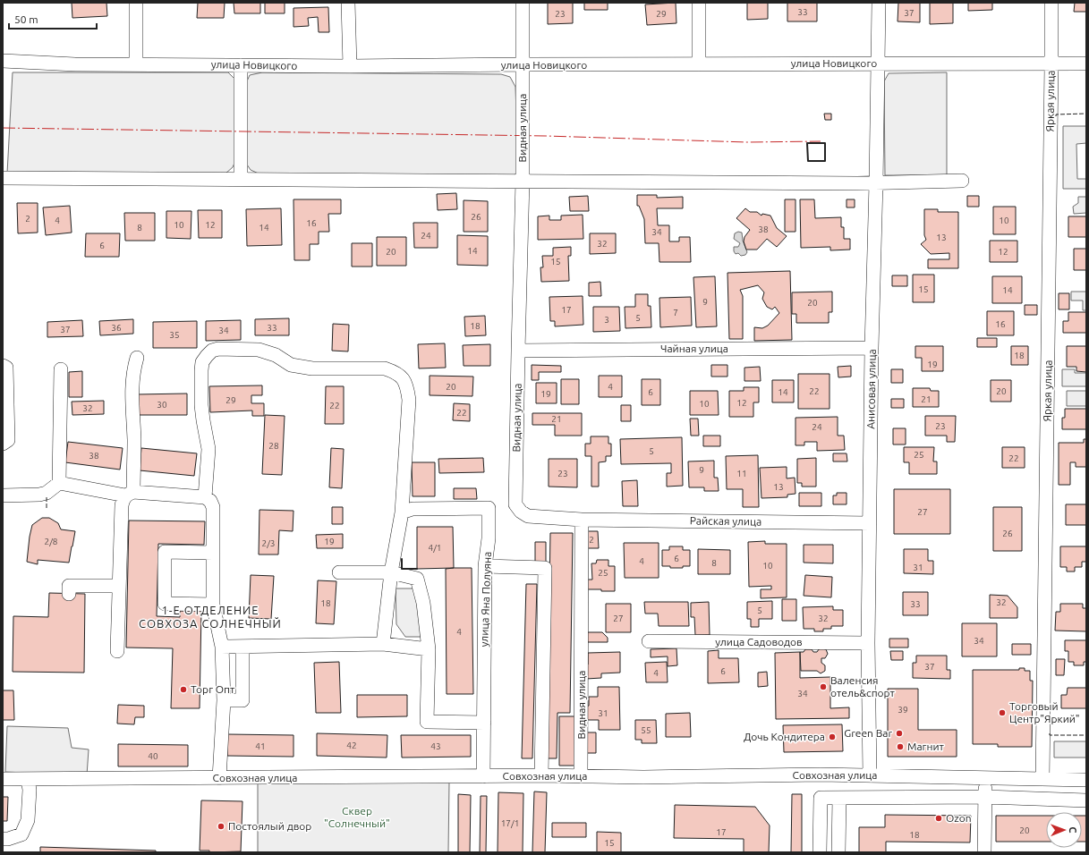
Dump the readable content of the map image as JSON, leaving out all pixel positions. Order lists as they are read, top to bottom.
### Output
{
  "streets": {
    "street": [
      "улица Новицкого",
      "Яркая улица",
      "Видная улица",
      "Чайная улица",
      "Анисовая улица",
      "Райская улица",
      "улица Яна Полуяна",
      "улица Садоводов",
      "Совхозная улица"
    ]
  },
  "crossings": [
    ["улица Новицкого", "Яркая улица"],
    ["улица Новицкого", "Видная улица"],
    ["улица Новицкого", "Анисовая улица"],
    ["Яркая улица", "Совхозная улица"],
    ["Видная улица", "Чайная улица"],
    ["Видная улица", "Райская улица"],
    ["Видная улица", "Совхозная улица"],
    ["Чайная улица", "Анисовая улица"],
    ["Анисовая улица", "Райская улица"],
    ["Анисовая улица", "улица Садоводов"],
    ["Анисовая улица", "Совхозная улица"],
    ["улица Яна Полуяна", "Совхозная улица"]
  ],
  "districts": ["1-Е ОТДЕЛЕНИЕ СОВХОЗА СОЛНЕЧНЫЙ"],
  "parks": ["Сквер \"Солнечный\""],
  "places": [
    "Валенсия отель&спорт",
    "Торг Опт",
    "Торговый Центр\"Яркий\"",
    "Green Bar",
    "Дочь Кондитера",
    "Магнит",
    "Ozon",
    "Постоялый двор"
  ],
  "house_numbers": [
    "33",
    "37",
    "23",
    "29",
    "26",
    "2",
    "4",
    "10",
    "16",
    "10",
    "12",
    "8",
    "14",
    "38",
    "34",
    "24",
    "13",
    "32",
    "6",
    "14",
    "20",
    "12",
    "15",
    "15",
    "14",
    "9",
    "20",
    "17",
    "7",
    "5",
    "3",
    "16",
    "18",
    "36",
    "33",
    "37",
    "34",
    "35",
    "18",
    "19",
    "20",
    "4",
    "22",
    "20",
    "6",
    "14",
    "19",
    "21",
    "29",
    "12",
    "10",
    "30",
    "22",
    "32",
    "22",
    "21",
    "23",
    "24",
    "28",
    "5",
    "25",
    "38",
    "22",
    "9",
    "23",
    "11",
    "13",
    "27",
    "26",
    "2",
    "2/8",
    "19",
    "2/3",
    "4/1",
    "6",
    "4",
    "8",
    "10",
    "31",
    "25",
    "32",
    "18",
    "33",
    "5",
    "27",
    "32",
    "4",
    "34",
    "37",
    "6",
    "4",
    "34",
    "39",
    "31",
    "55",
    "42",
    "41",
    "43",
    "40",
    "17/1",
    "20",
    "17",
    "18",
    "15"
  ],
  "scale_bar": "50 m",
  "north": "right"
}
